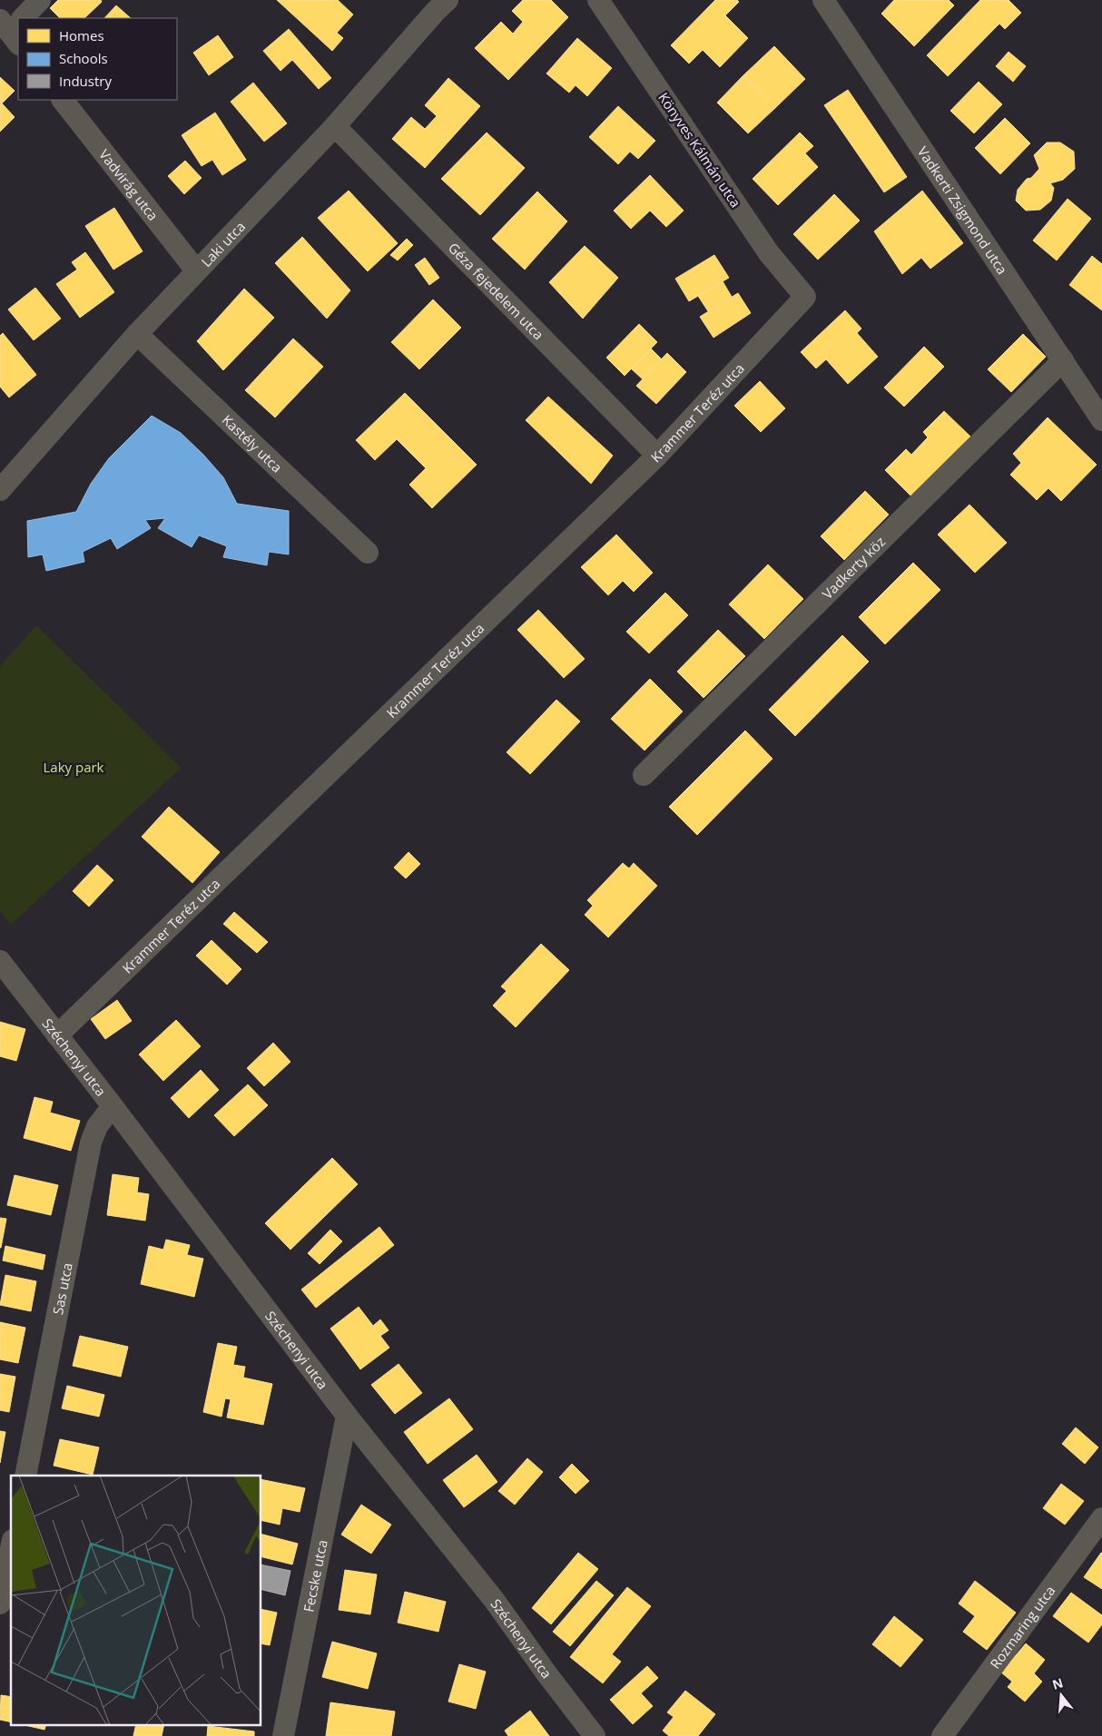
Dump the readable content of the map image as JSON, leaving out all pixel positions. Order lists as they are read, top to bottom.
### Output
{
  "streets": {
    "street": [
      "Könyves Kálmán utca",
      "Vadvirág utca",
      "Vadkerti Zsigmond utca",
      "Laki utca",
      "Géza fejedelem utca",
      "Krammer Teréz utca",
      "Kastély utca",
      "Vadkerty köz",
      "Széchenyi utca",
      "Sas utca",
      "Fecske utca",
      "Rozmaring utca"
    ]
  },
  "crossings": [
    ["Könyves Kálmán utca", "Krammer Teréz utca"],
    ["Vadvirág utca", "Laki utca"],
    ["Vadkerti Zsigmond utca", "Vadkerty köz"],
    ["Laki utca", "Géza fejedelem utca"],
    ["Laki utca", "Kastély utca"],
    ["Géza fejedelem utca", "Krammer Teréz utca"],
    ["Krammer Teréz utca", "Széchenyi utca"],
    ["Széchenyi utca", "Sas utca"],
    ["Széchenyi utca", "Fecske utca"]
  ],
  "parks": ["Laky park"],
  "legend": ["Homes", "Schools", "Industry"],
  "north": "top"
}
